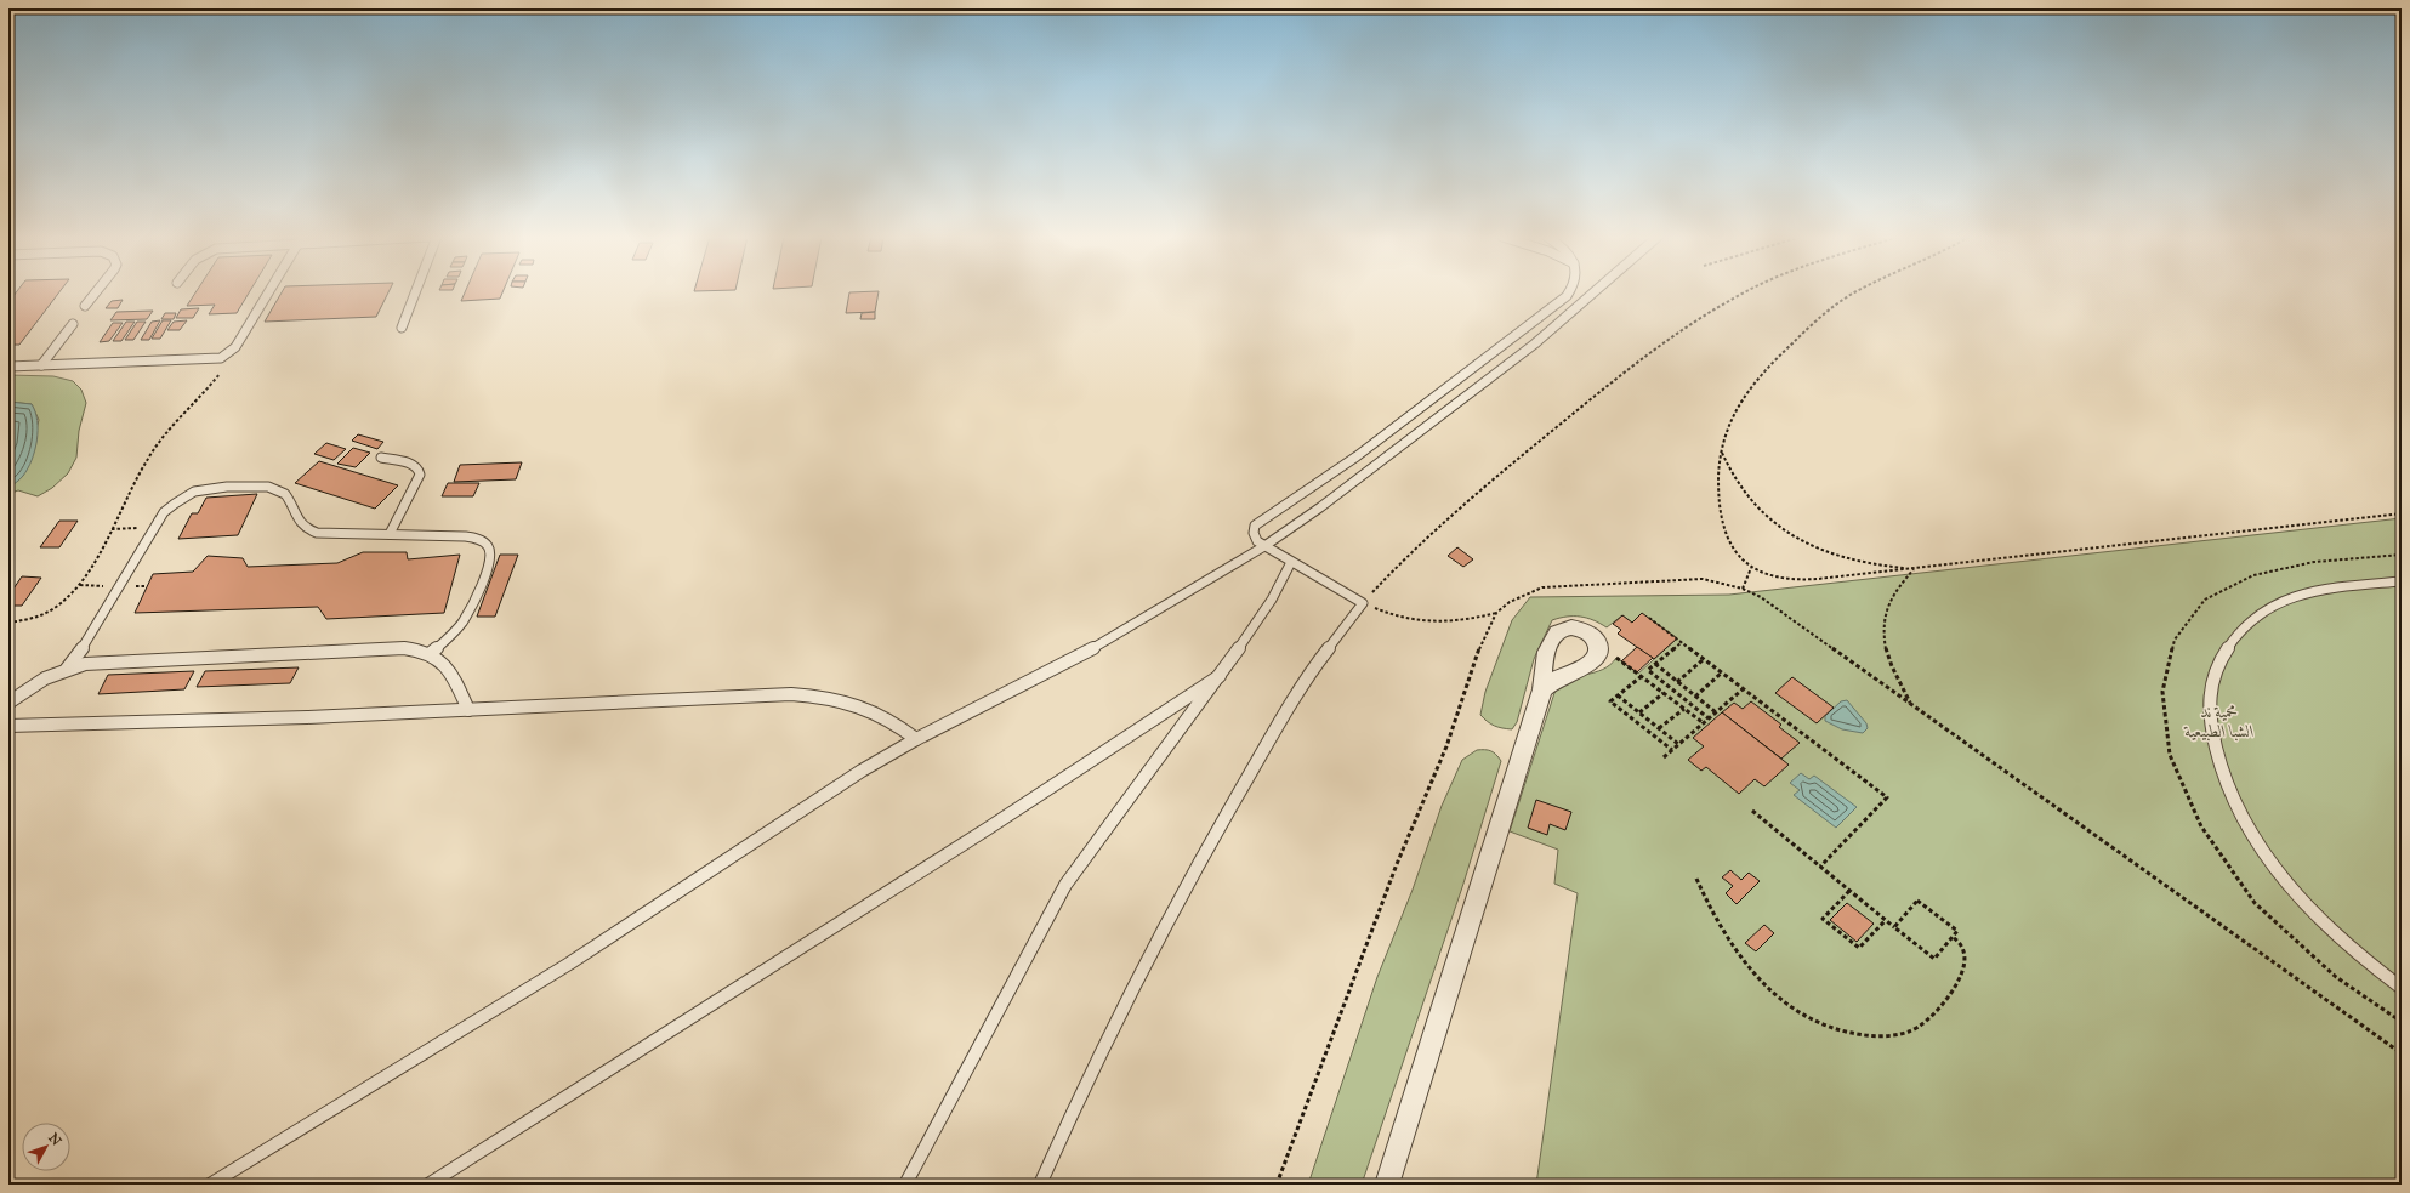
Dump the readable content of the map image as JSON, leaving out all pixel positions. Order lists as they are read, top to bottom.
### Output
{
  "parks": ["محمية ند الشبا الطبيعية"],
  "north": "top right"
}
